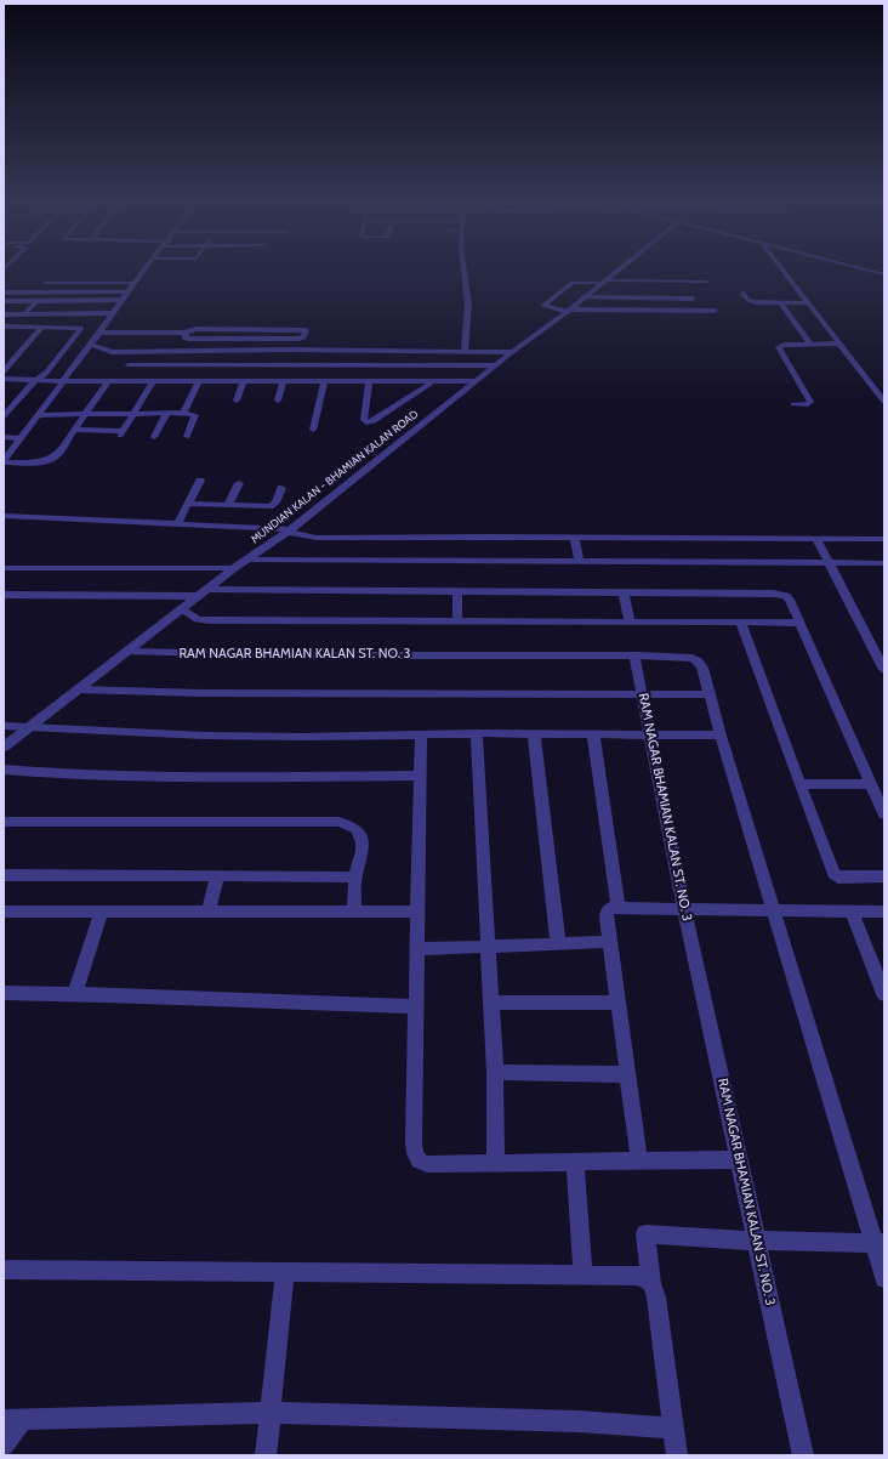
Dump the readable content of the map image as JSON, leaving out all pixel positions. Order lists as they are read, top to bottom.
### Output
{
  "streets": {
    "street": ["MUNDIAN KALAN - BHAMIAN KALAN ROAD", "RAM NAGAR BHAMIAN KALAN ST. NO. 3"]
  },
  "crossings": [
    ["MUNDIAN KALAN - BHAMIAN KALAN ROAD", "RAM NAGAR BHAMIAN KALAN ST. NO. 3"]
  ]
}
